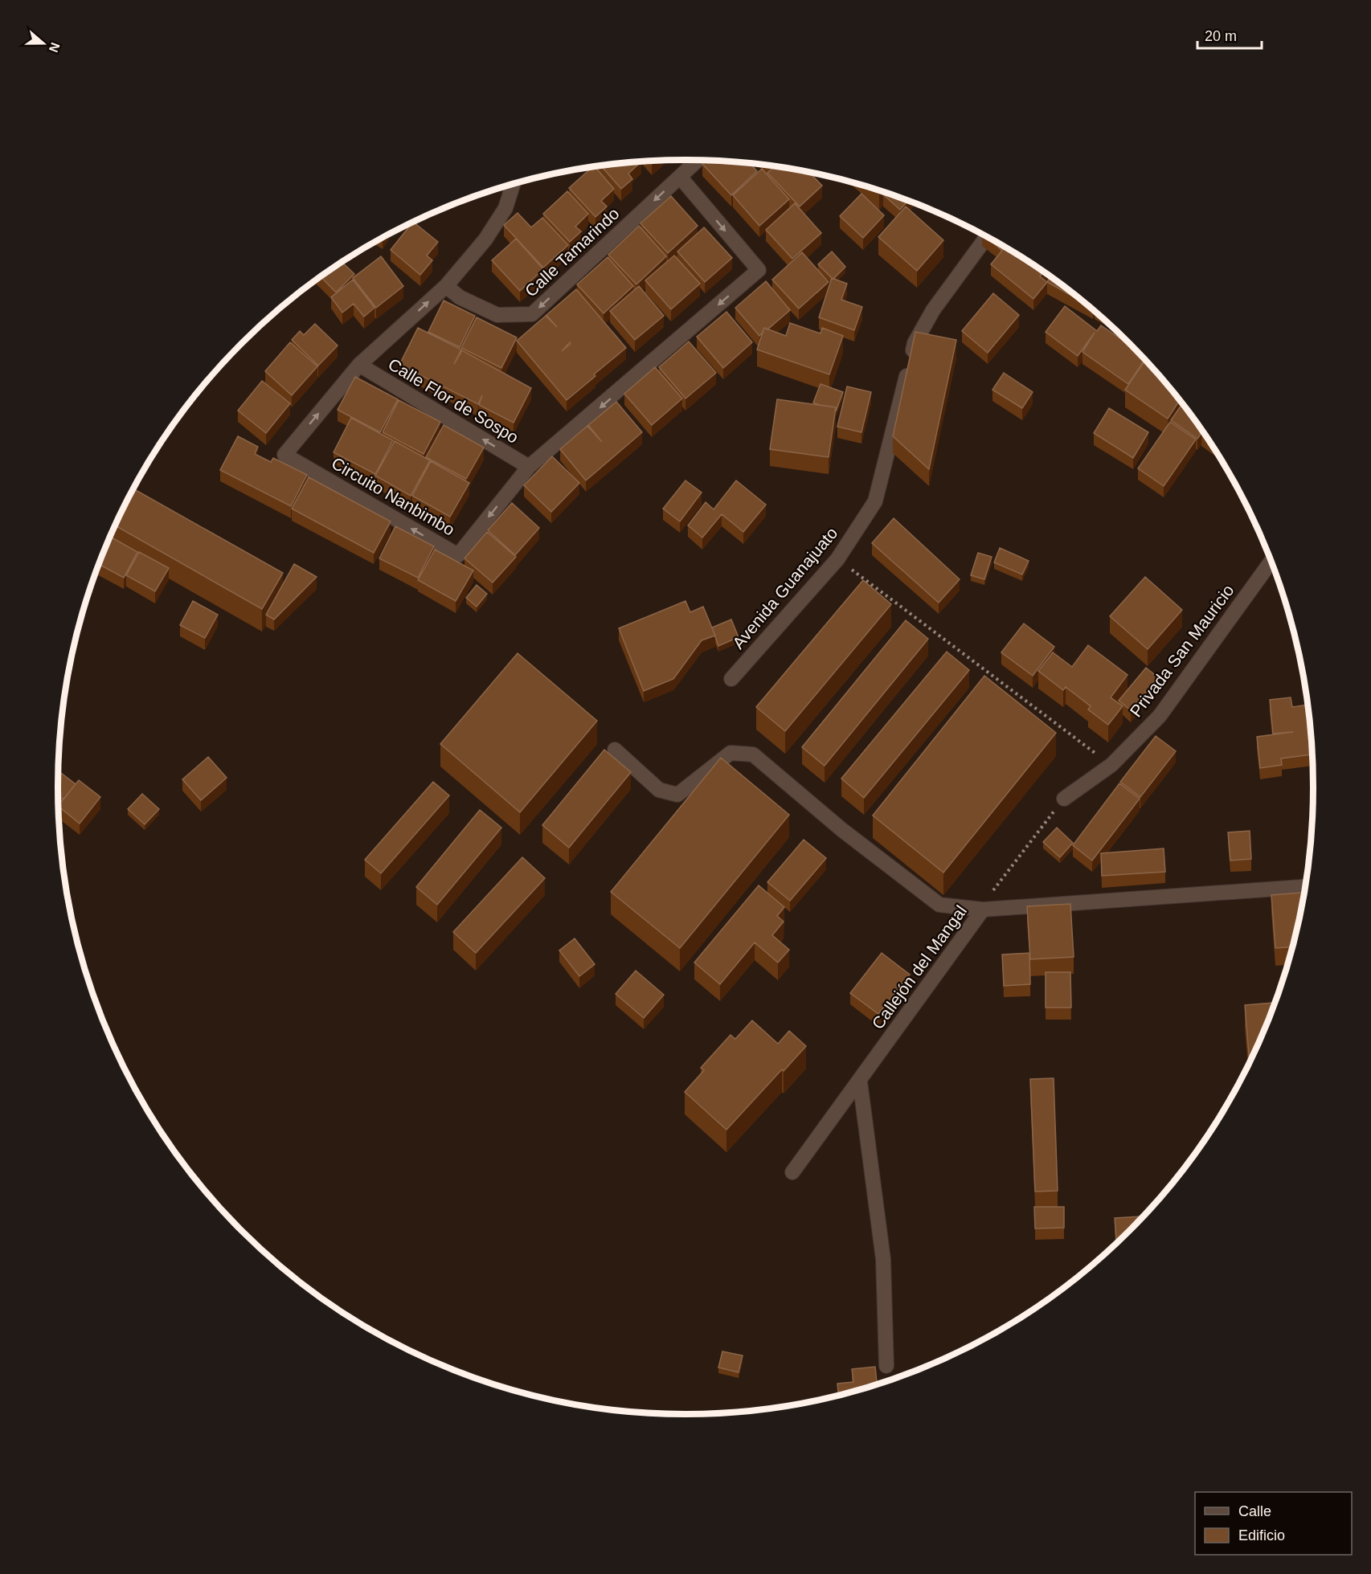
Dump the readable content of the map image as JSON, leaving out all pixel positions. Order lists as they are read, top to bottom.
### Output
{
  "streets": {
    "street": [
      "Calle Tamarindo",
      "Calle Flor de Sospo",
      "Circuito Nanbimbo",
      "Avenida Guanajuato",
      "Privada San Mauricio",
      "Callejón del Mangal"
    ]
  },
  "crossings": [
    ["Calle Tamarindo", "Circuito Nanbimbo"],
    ["Calle Flor de Sospo", "Circuito Nanbimbo"]
  ],
  "one_way": ["Calle Tamarindo", "Calle Flor de Sospo"],
  "legend": ["Calle", "Edificio"],
  "scale_bar": "20 m",
  "north": "right"
}
